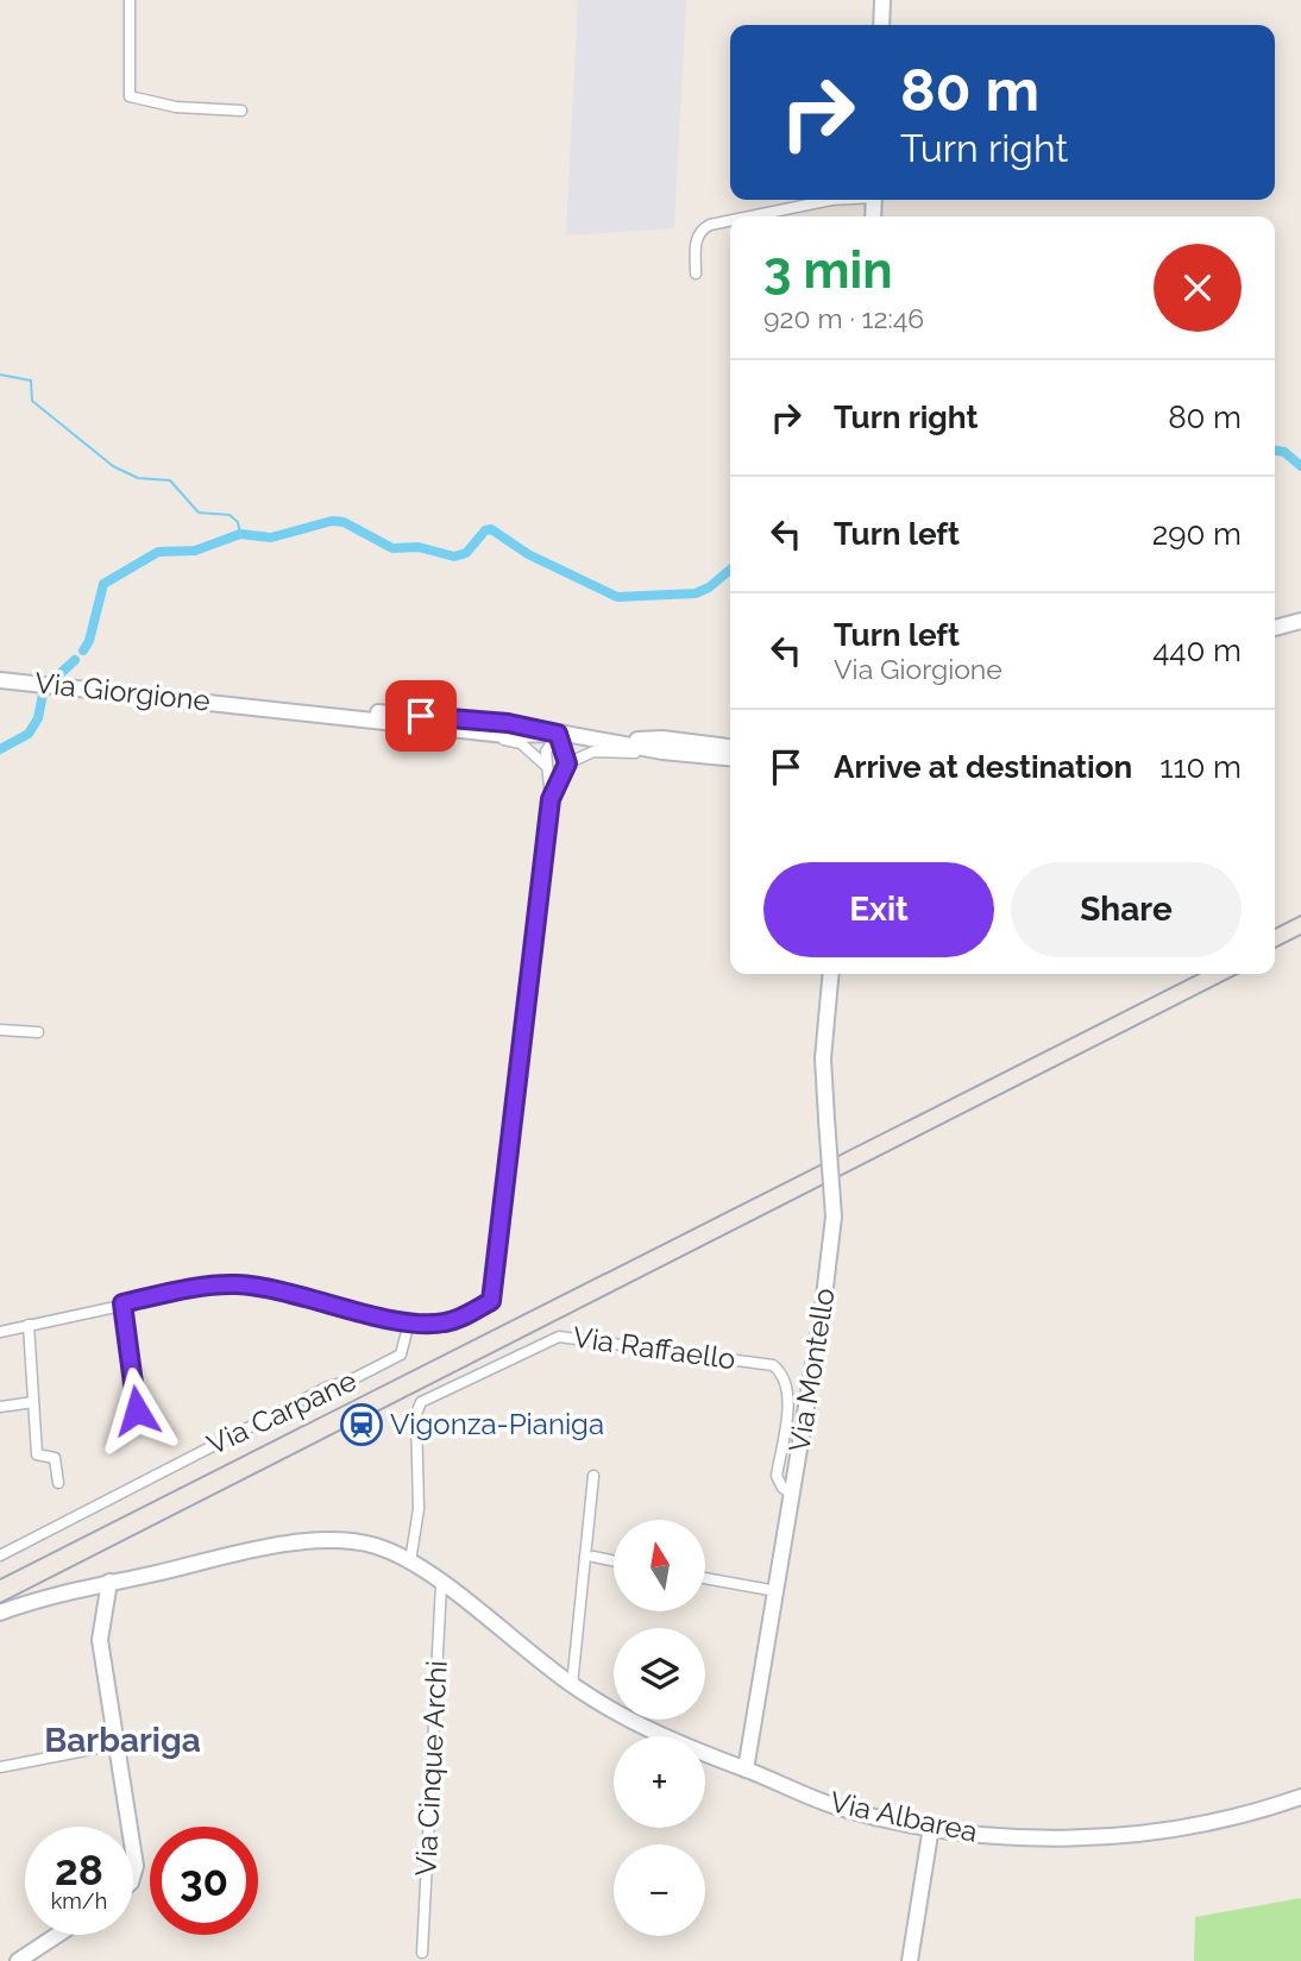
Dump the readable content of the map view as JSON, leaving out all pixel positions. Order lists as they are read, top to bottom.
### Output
{
  "streets": {
    "street": [
      "Via Giorgione",
      "Via Raffaello",
      "Via Montello",
      "Via Carpane",
      "Via Cinque Archi",
      "Via Albarea"
    ]
  },
  "crossings": [
    ["Via Raffaello", "Via Montello"],
    ["Via Raffaello", "Via Albarea"],
    ["Via Montello", "Via Albarea"],
    ["Via Cinque Archi", "Via Albarea"]
  ],
  "districts": ["Barbariga"],
  "places": {
    "station": ["Vigonza-Pianiga"]
  },
  "north": "top",
  "page": {
    "turn": ["80 m", "Turn right"],
    "heading": ["3 min", "920 m · 12:46"],
    "list": [
      {
        "name": "Turn right",
        "value": "80 m"
      },
      {
        "name": "Turn left",
        "value": "290 m"
      },
      {
        "name": "Turn left",
        "note": "Via Giorgione",
        "value": "440 m"
      },
      {
        "name": "Arrive at destination",
        "value": "110 m"
      }
    ],
    "buttons": ["Exit", "Share"],
    "map_buttons": ["+", "−"],
    "speed": "28 km/h",
    "limit": "30"
  }
}
